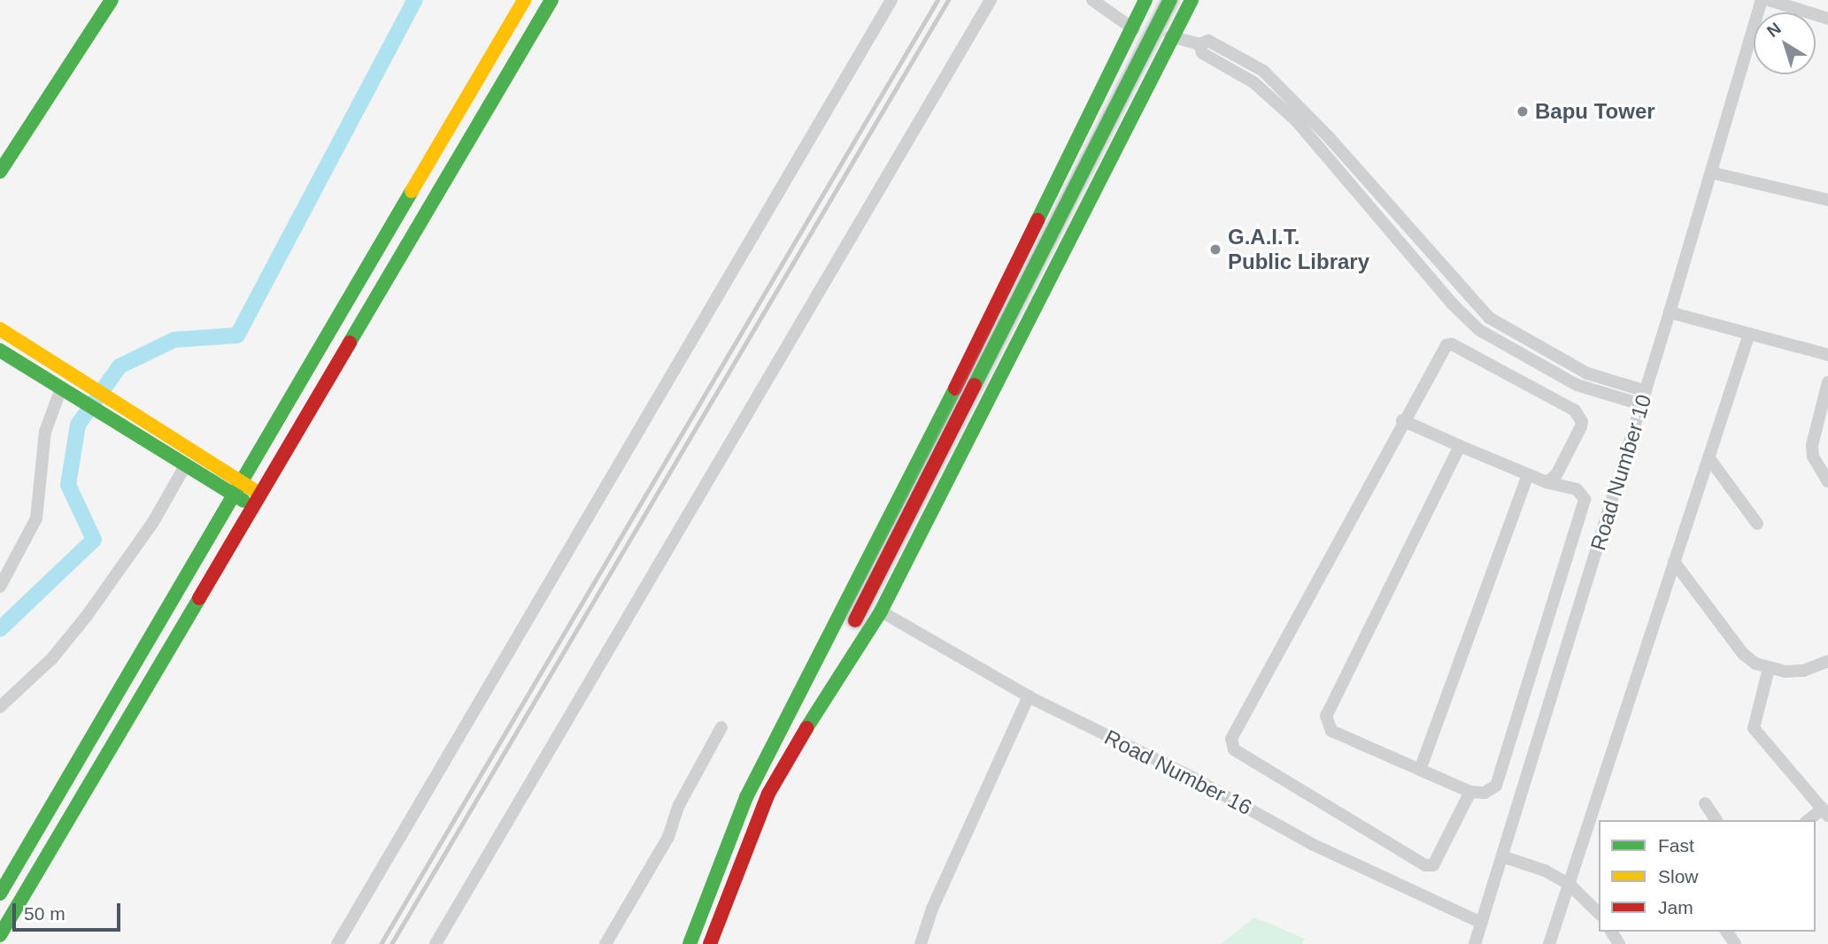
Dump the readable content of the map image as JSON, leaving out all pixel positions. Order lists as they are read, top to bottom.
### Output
{
  "streets": {
    "street": ["Road Number 10", "Road Number 16"]
  },
  "crossings": [
    ["Road Number 10", "Road Number 16"]
  ],
  "places": ["Bapu Tower", "G.A.I.T. Public Library"],
  "legend": ["Fast", "Slow", "Jam"],
  "scale_bar": "50 m",
  "north": "top left"
}
